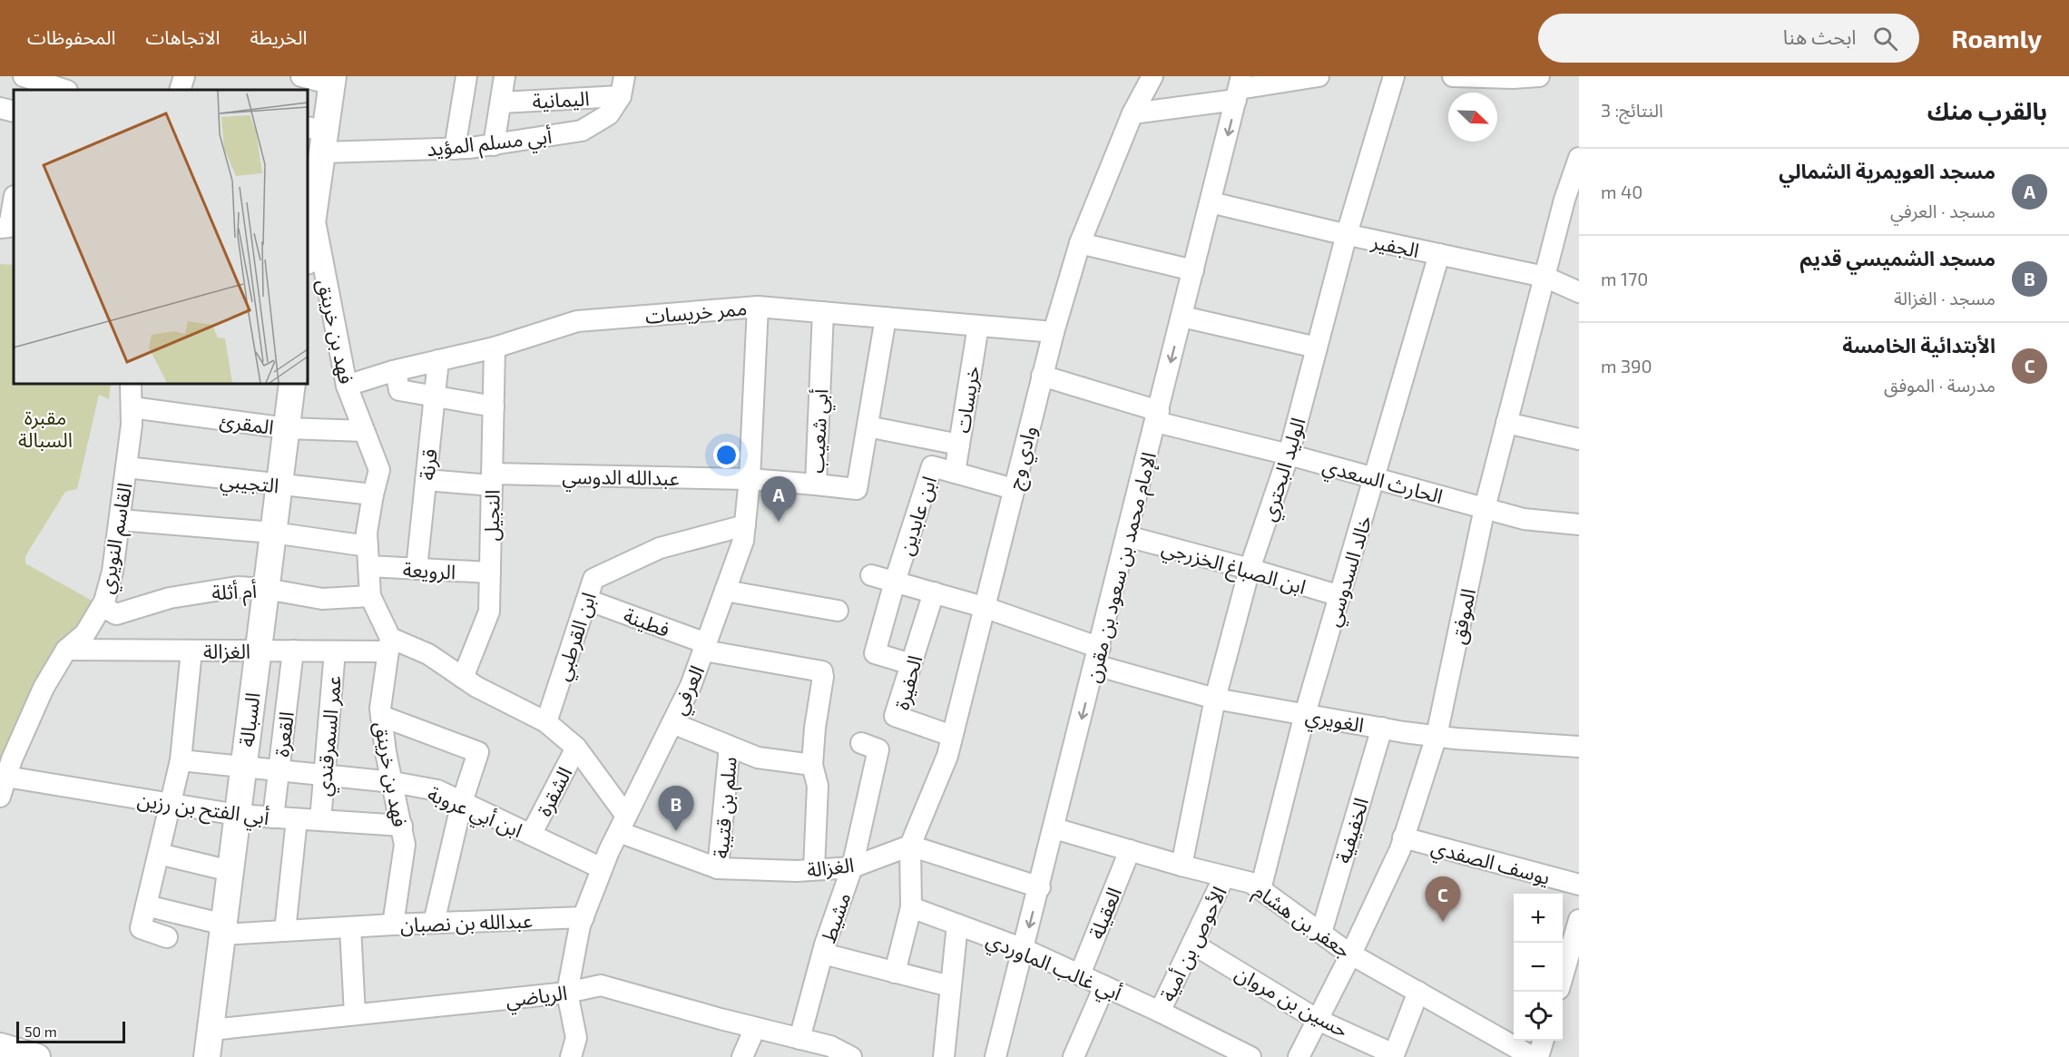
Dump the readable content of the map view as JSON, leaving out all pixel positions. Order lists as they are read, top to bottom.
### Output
{
  "streets": {
    "main road": ["السبالة"],
    "street": [
      "اليمانية",
      "أبي مسلم المؤيد",
      "الجفير",
      "ممر خريسات",
      "فهد بن خرينق",
      "خريسات",
      "المقرئ",
      "أبي شعيب",
      "وادي وج",
      "قرنة",
      "الوليد البحتري",
      "عبدالله الدوسي",
      "الحارث السعدي",
      "التجيبي",
      "النجيل",
      "ابن عابدين",
      "القاسم النويري",
      "ابن الصباغ الخزرجي",
      "الإمام محمد بن سعود بن مقرن",
      "الرويعة",
      "خالد السدوسي",
      "أم أثلة",
      "الموفق",
      "فطينة",
      "ابن القرطبي",
      "الغزالة",
      "الحفيرة",
      "العرفي",
      "الغويري",
      "القعرة",
      "عمر السمرقندي",
      "الشقرة",
      "أبي الفتح بن رزين",
      "سلم بن قتيبة",
      "ابن أبي عروبة",
      "الخفيفية",
      "يوسف الصفدي",
      "العقيلة",
      "مشيط",
      "جعفر بن هشام",
      "عبدالله بن نصبان",
      "الأحوص بن أمية",
      "أبي غالب الماوردي",
      "الرياضي",
      "حسين بن مروان"
    ]
  },
  "crossings": [
    ["اليمانية", "أبي مسلم المؤيد"],
    ["الجفير", "الوليد البحتري"],
    ["الجفير", "الإمام محمد بن سعود بن مقرن"],
    ["الجفير", "خالد السدوسي"],
    ["الجفير", "الموفق"],
    ["ممر خريسات", "فهد بن خرينق"],
    ["ممر خريسات", "خريسات"],
    ["ممر خريسات", "أبي شعيب"],
    ["ممر خريسات", "وادي وج"],
    ["ممر خريسات", "قرنة"],
    ["ممر خريسات", "النجيل"],
    ["ممر خريسات", "العرفي"],
    ["فهد بن خرينق", "المقرئ"],
    ["فهد بن خرينق", "التجيبي"],
    ["فهد بن خرينق", "الرويعة"],
    ["فهد بن خرينق", "أم أثلة"],
    ["فهد بن خرينق", "الغزالة"],
    ["فهد بن خرينق", "أبي الفتح بن رزين"],
    ["فهد بن خرينق", "ابن أبي عروبة"],
    ["فهد بن خرينق", "عبدالله بن نصبان"],
    ["خريسات", "ابن عابدين"],
    ["المقرئ", "القاسم النويري"],
    ["المقرئ", "السبالة"],
    ["أبي شعيب", "عبدالله الدوسي"],
    ["أبي شعيب", "العرفي"],
    ["وادي وج", "الحارث السعدي"],
    ["وادي وج", "ابن عابدين"],
    ["وادي وج", "الغزالة"],
    ["وادي وج", "الحفيرة"],
    ["وادي وج", "الغويري"],
    ["قرنة", "عبدالله الدوسي"],
    ["قرنة", "الرويعة"],
    ["الوليد البحتري", "الحارث السعدي"],
    ["الوليد البحتري", "ابن الصباغ الخزرجي"],
    ["الوليد البحتري", "الغويري"],
    ["الوليد البحتري", "جعفر بن هشام"],
    ["عبدالله الدوسي", "النجيل"],
    ["عبدالله الدوسي", "العرفي"],
    ["الحارث السعدي", "الإمام محمد بن سعود بن مقرن"],
    ["الحارث السعدي", "خالد السدوسي"],
    ["الحارث السعدي", "الموفق"],
    ["التجيبي", "القاسم النويري"],
    ["التجيبي", "السبالة"],
    ["النجيل", "الرويعة"],
    ["النجيل", "الغزالة"],
    ["ابن عابدين", "الغويري"],
    ["القاسم النويري", "الرويعة"],
    ["القاسم النويري", "أم أثلة"],
    ["القاسم النويري", "الغزالة"],
    ["القاسم النويري", "أبي الفتح بن رزين"],
    ["ابن الصباغ الخزرجي", "الإمام محمد بن سعود بن مقرن"],
    ["ابن الصباغ الخزرجي", "خالد السدوسي"],
    ["الإمام محمد بن سعود بن مقرن", "الغويري"],
    ["الإمام محمد بن سعود بن مقرن", "جعفر بن هشام"],
    ["الإمام محمد بن سعود بن مقرن", "أبي غالب الماوردي"],
    ["الرويعة", "السبالة"],
    ["خالد السدوسي", "الغويري"],
    ["خالد السدوسي", "جعفر بن هشام"],
    ["أم أثلة", "السبالة"],
    ["الموفق", "الغويري"],
    ["الموفق", "يوسف الصفدي"],
    ["الموفق", "جعفر بن هشام"],
    ["الموفق", "حسين بن مروان"],
    ["فطينة", "ابن القرطبي"],
    ["فطينة", "العرفي"],
    ["ابن القرطبي", "الغزالة"],
    ["ابن القرطبي", "العرفي"],
    ["الغزالة", "العرفي"],
    ["الغزالة", "السبالة"],
    ["الغزالة", "القعرة"],
    ["الغزالة", "عمر السمرقندي"],
    ["الغزالة", "الشقرة"],
    ["الغزالة", "سلم بن قتيبة"],
    ["الغزالة", "مشيط"],
    ["الحفيرة", "الغويري"],
    ["العرفي", "ابن أبي عروبة"],
    ["العرفي", "عبدالله بن نصبان"],
    ["العرفي", "الرياضي"],
    ["السبالة", "أبي الفتح بن رزين"],
    ["السبالة", "ابن أبي عروبة"],
    ["السبالة", "عبدالله بن نصبان"],
    ["السبالة", "الرياضي"],
    ["الغويري", "الخفيفية"],
    ["القعرة", "أبي الفتح بن رزين"],
    ["القعرة", "ابن أبي عروبة"],
    ["عمر السمرقندي", "أبي الفتح بن رزين"],
    ["عمر السمرقندي", "ابن أبي عروبة"],
    ["الشقرة", "ابن أبي عروبة"],
    ["الخفيفية", "جعفر بن هشام"],
    ["العقيلة", "جعفر بن هشام"],
    ["العقيلة", "أبي غالب الماوردي"],
    ["مشيط", "الرياضي"],
    ["جعفر بن هشام", "الأحوص بن أمية"],
    ["الأحوص بن أمية", "أبي غالب الماوردي"],
    ["الأحوص بن أمية", "حسين بن مروان"]
  ],
  "one_way": ["الإمام محمد بن سعود بن مقرن"],
  "parks": ["مقبرة السبالة"],
  "scale_bar": "50 m",
  "north": "bottom right",
  "page": {
    "header": "Roamly",
    "search": "ابحث هنا",
    "nav": ["الخريطة", "الاتجاهات", "المحفوظات"],
    "heading": ["بالقرب منك", "النتائج: 3"],
    "list": [
      {
        "mark": "A",
        "name": "مسجد العويمرية الشمالي",
        "note": "مسجد · العرفي",
        "value": "40 m"
      },
      {
        "mark": "B",
        "name": "مسجد الشميسي قديم",
        "note": "مسجد · الغزالة",
        "value": "170 m"
      },
      {
        "mark": "C",
        "name": "الأبتدائية الخامسة",
        "note": "مدرسة · الموفق",
        "value": "390 m"
      }
    ],
    "pins": ["A", "B", "C"],
    "map_buttons": ["+", "−"],
    "scale": "50 m"
  }
}
